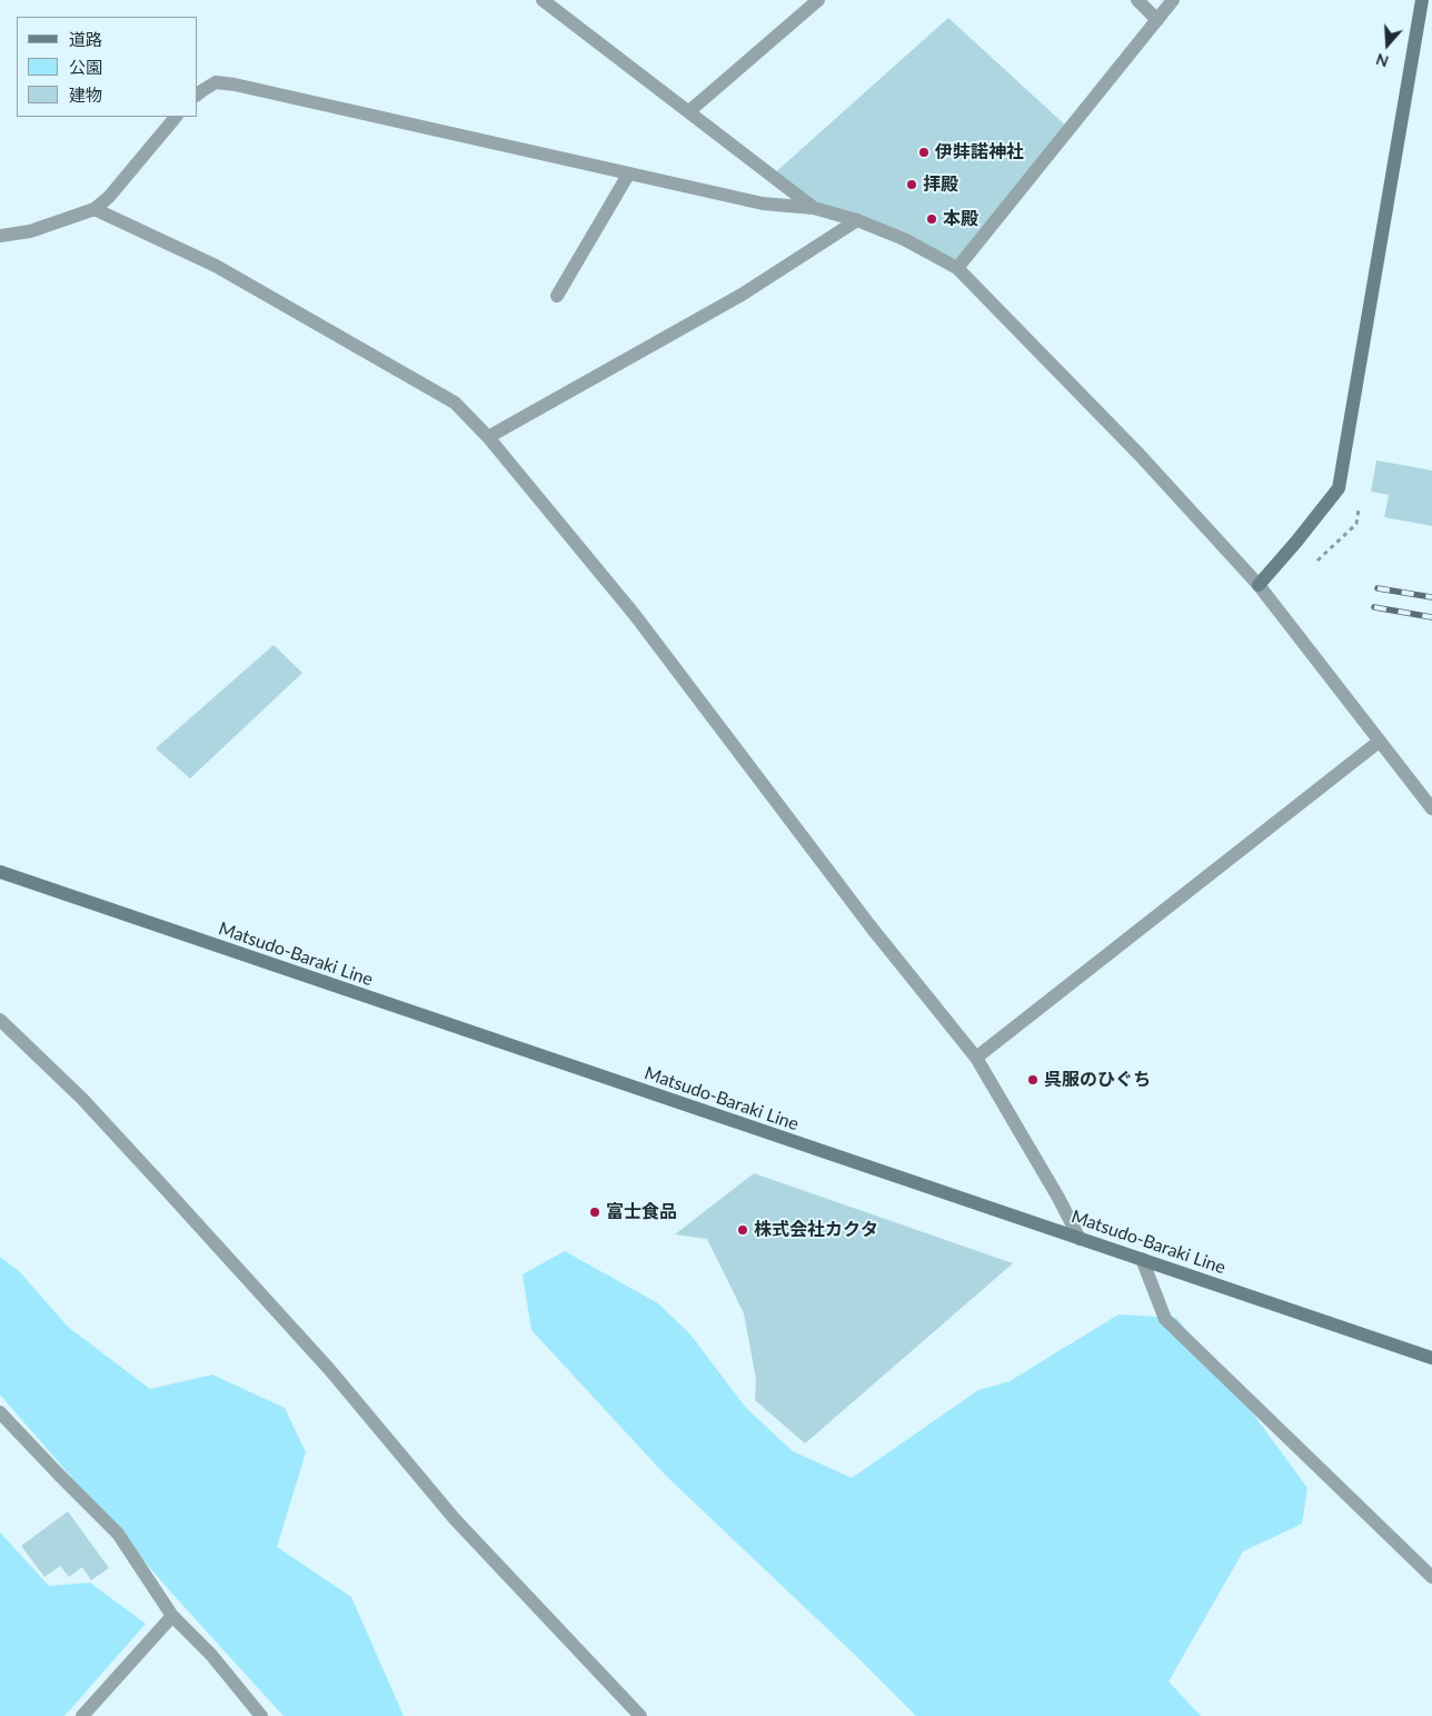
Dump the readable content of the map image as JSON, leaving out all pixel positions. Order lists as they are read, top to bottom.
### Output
{
  "streets": {
    "main road": ["Matsudo-Baraki Line"]
  },
  "places": [
    "伊弉諾神社",
    "拝殿",
    "本殿",
    "呉服のひぐち",
    "富士食品",
    "株式会社カクタ"
  ],
  "legend": ["道路", "公園", "建物"],
  "north": "bottom"
}
